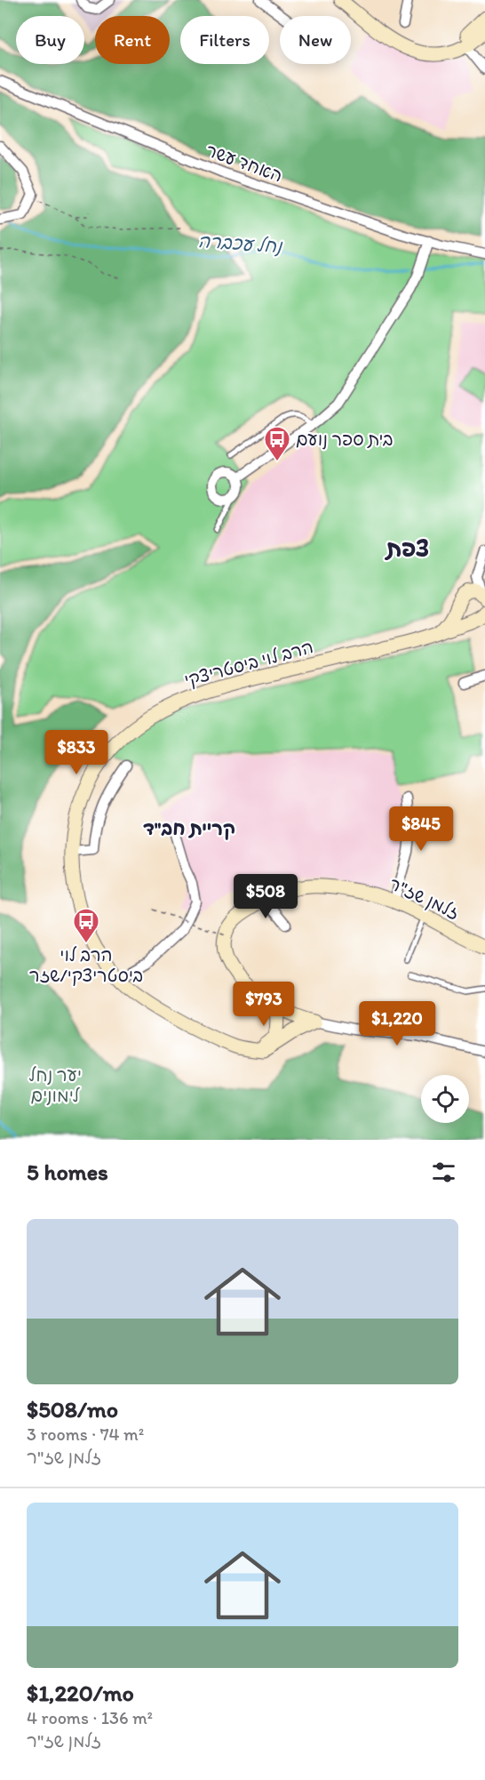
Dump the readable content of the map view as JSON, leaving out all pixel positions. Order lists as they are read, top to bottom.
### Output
{
  "streets": {
    "street": ["האחד עשר", "הרב לוי ביסטריצקי", "זלמן שז\"ר"]
  },
  "districts": ["צפת", "קריית חב\"ד"],
  "water": ["נחל עכברה"],
  "parks": ["יער נחל לימונים"],
  "places": {
    "bus stop": ["בית ספר נועם", "הרב לוי ביסטריצקי/שזר"]
  },
  "page": {
    "chip": [
      "Buy",
      "Rent",
      "Filters",
      "New"
    ],
    "price": [
      "$833",
      "$845",
      "$508",
      "$793",
      "$1,220"
    ],
    "heading": "5 homes",
    "list": [
      {
        "name": "$508/mo",
        "note": "3 rooms · 74 m² · זלמן שז\"ר"
      },
      {
        "name": "$1,220/mo",
        "note": "4 rooms · 136 m² · זלמן שז\"ר"
      }
    ]
  }
}
